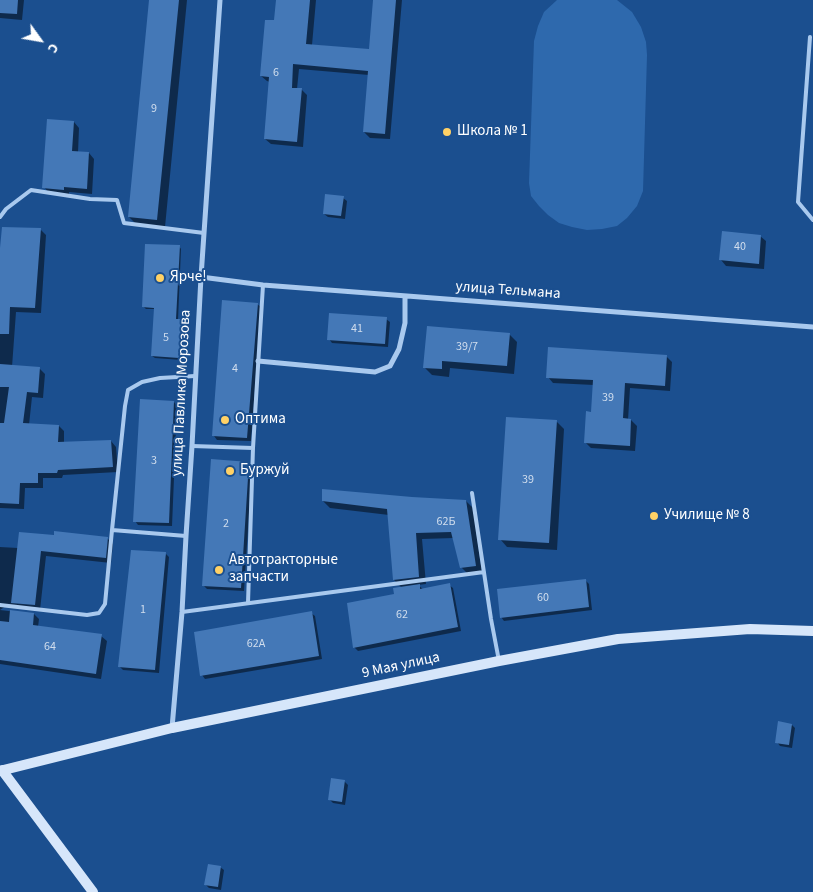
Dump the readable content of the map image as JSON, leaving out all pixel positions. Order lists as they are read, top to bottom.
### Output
{
  "streets": {
    "main road": ["9 Мая улица"],
    "street": ["улица Тельмана", "улица Павлика Морозова"]
  },
  "crossings": [
    ["улица Тельмана", "улица Павлика Морозова"],
    ["улица Павлика Морозова", "9 Мая улица"]
  ],
  "places": [
    "Школа № 1",
    "Ярче!",
    "Оптима",
    "Буржуй",
    "Училище № 8",
    "Автотракторные запчасти"
  ],
  "house_numbers": [
    "6",
    "9",
    "40",
    "41",
    "5",
    "39/7",
    "4",
    "39",
    "3",
    "39",
    "62Б",
    "2",
    "60",
    "1",
    "62",
    "62А",
    "64"
  ],
  "north": "bottom right"
}
